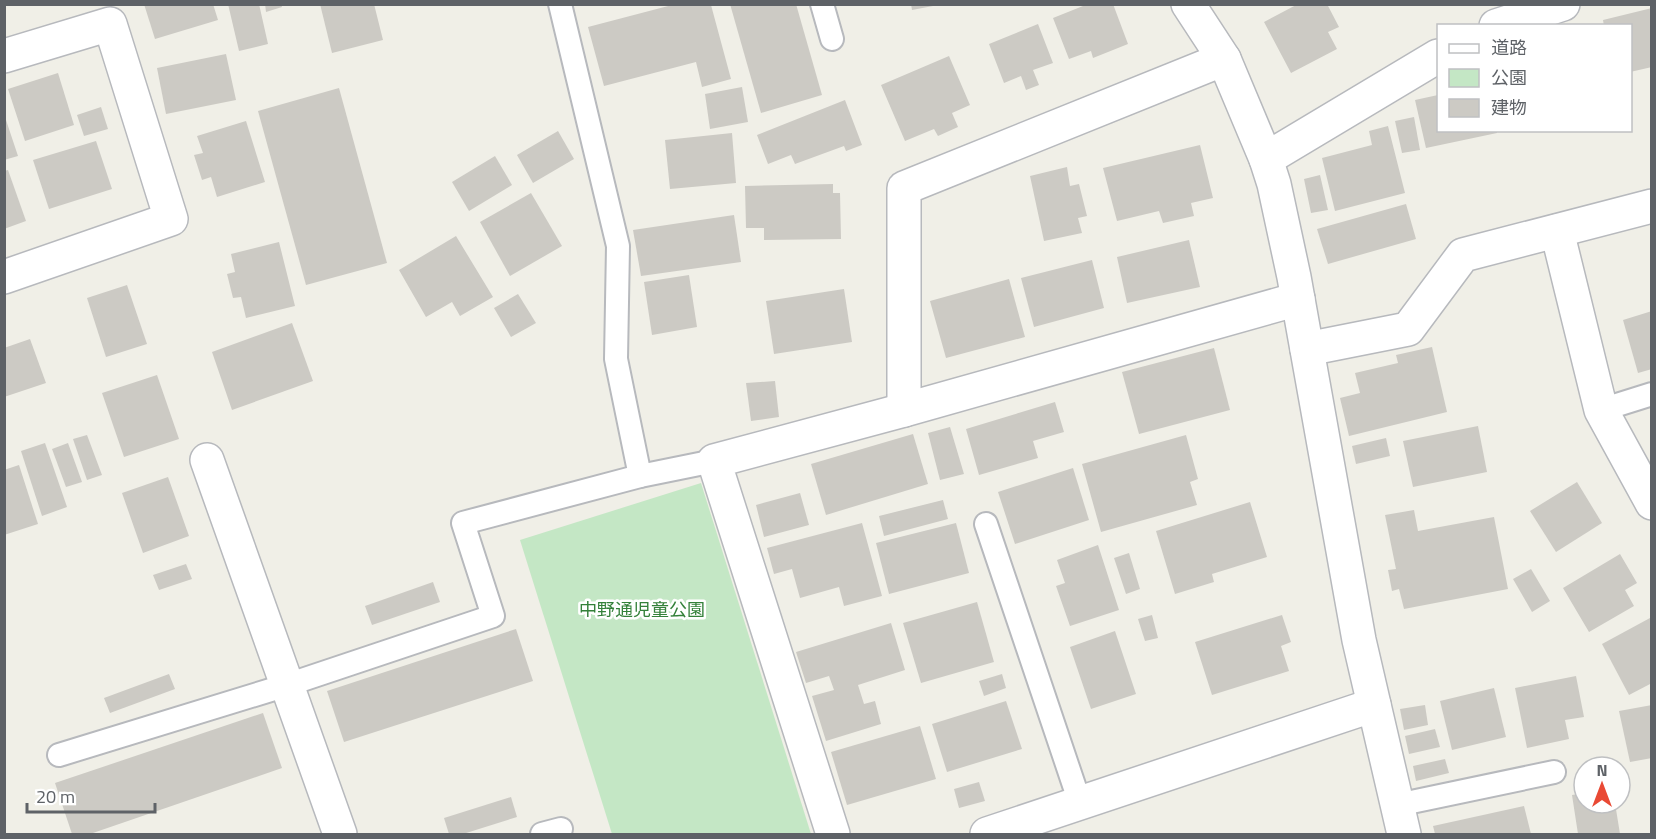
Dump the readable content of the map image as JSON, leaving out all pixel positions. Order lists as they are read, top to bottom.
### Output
{
  "parks": ["中野通児童公園"],
  "legend": ["道路", "公園", "建物"],
  "scale_bar": "20 m",
  "north": "top"
}
